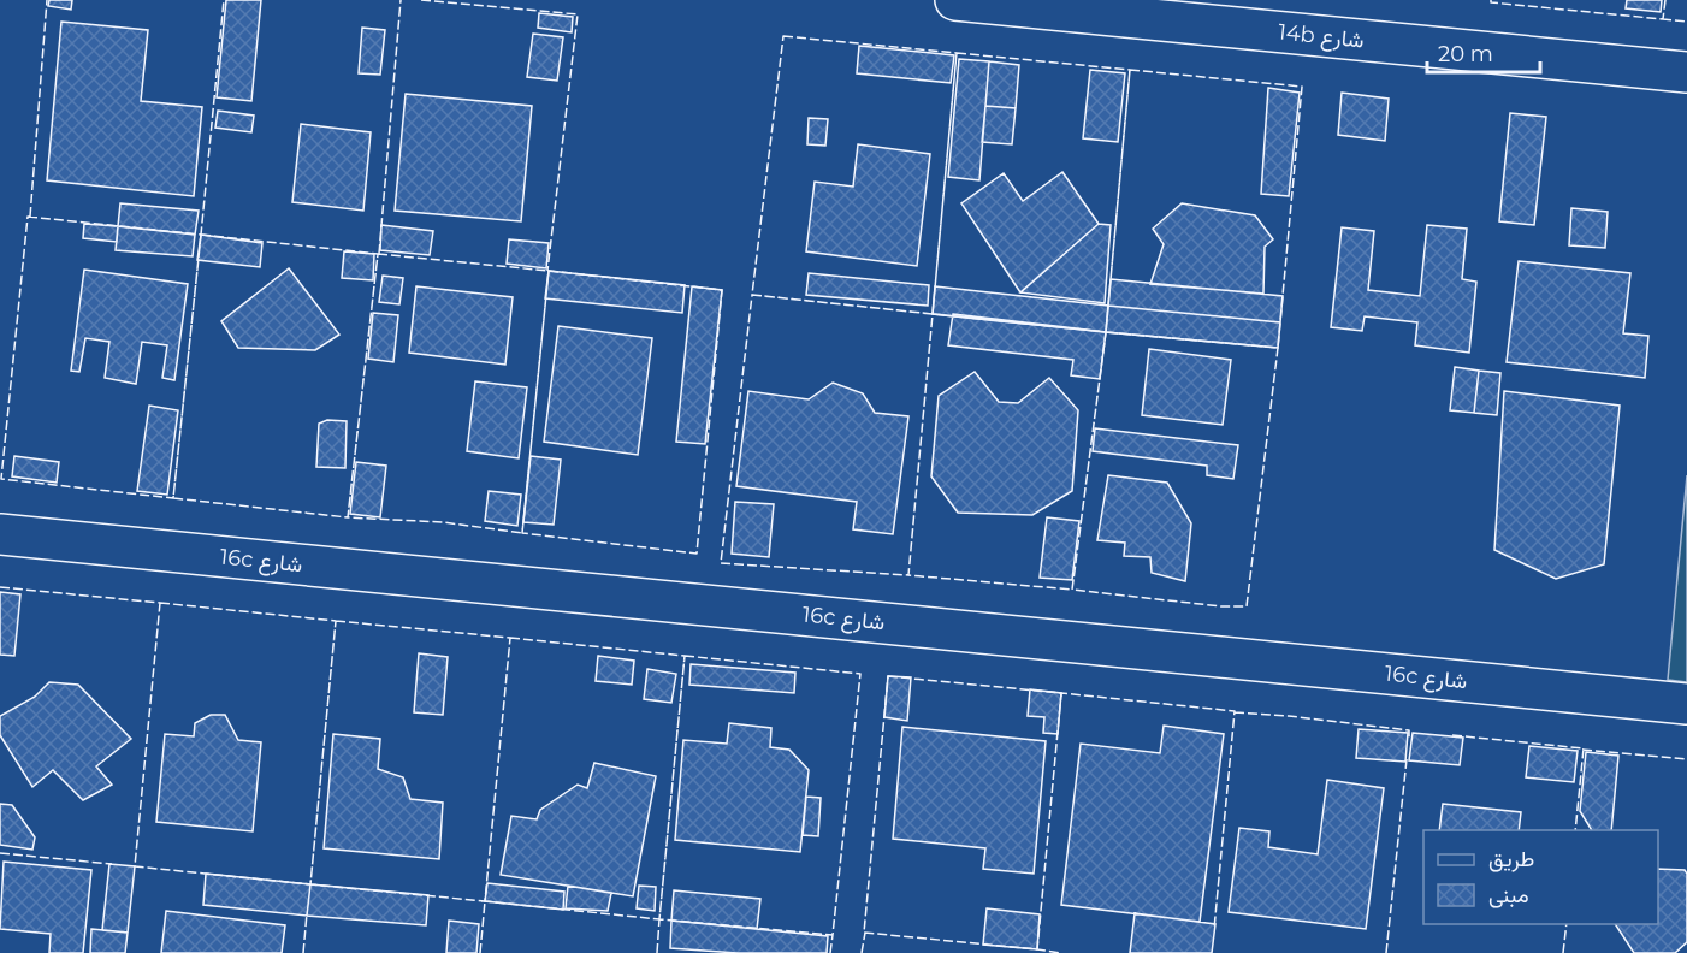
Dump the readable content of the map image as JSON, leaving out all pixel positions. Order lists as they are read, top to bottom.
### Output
{
  "streets": {
    "street": ["14b شارع", "16c شارع"]
  },
  "legend": ["طريق", "مبنى"],
  "scale_bar": "20 m"
}
